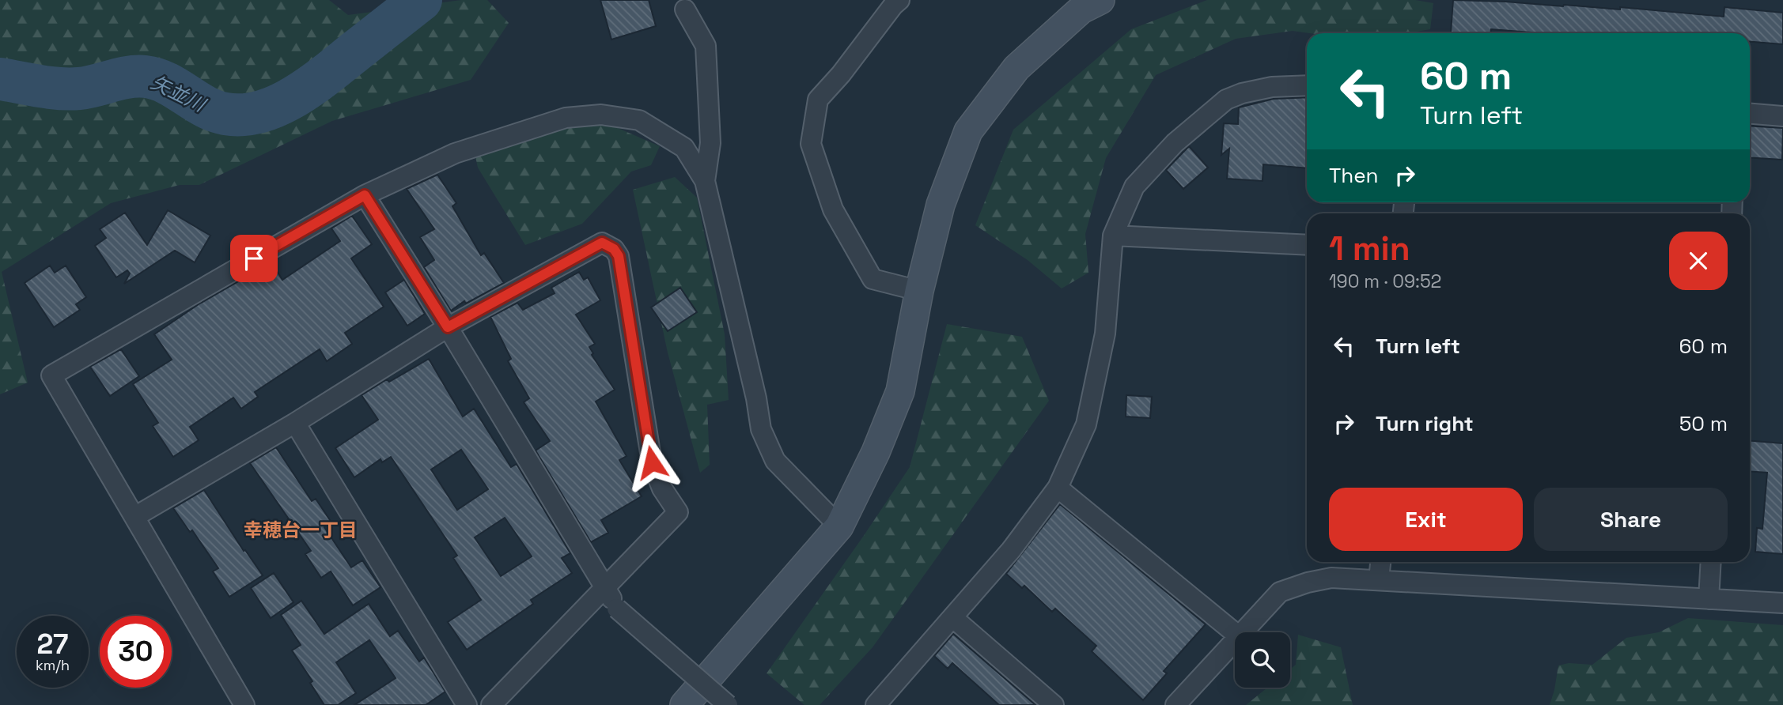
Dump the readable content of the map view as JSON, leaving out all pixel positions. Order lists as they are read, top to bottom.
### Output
{
  "districts": ["幸穂台一丁目"],
  "water": ["矢並川"],
  "page": {
    "turn": ["60 m", "Turn left"],
    "then": "Then",
    "heading": ["1 min", "190 m · 09:52"],
    "list": [
      {
        "name": "Turn left",
        "value": "60 m"
      },
      {
        "name": "Turn right",
        "value": "50 m"
      }
    ],
    "buttons": ["Exit", "Share"],
    "speed": "27 km/h",
    "limit": "30"
  }
}
